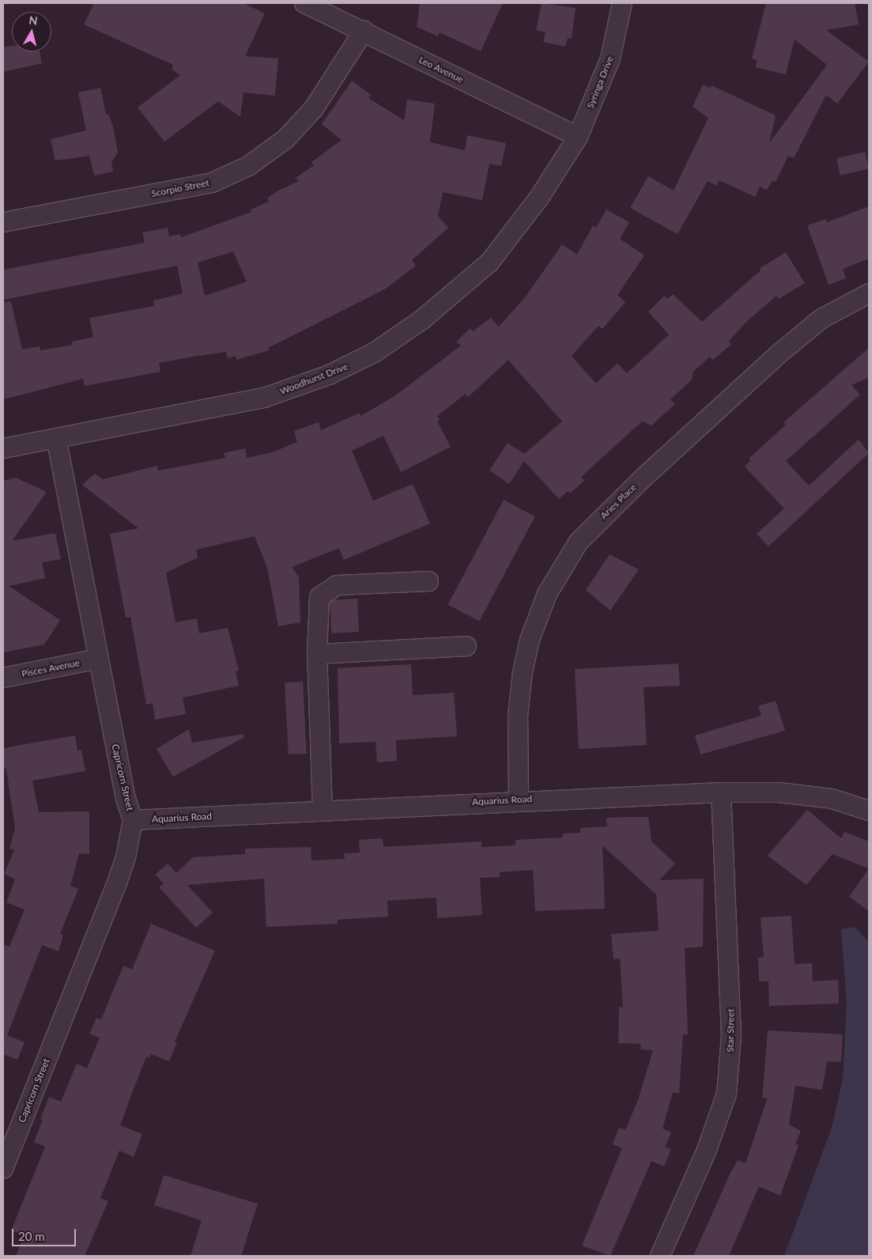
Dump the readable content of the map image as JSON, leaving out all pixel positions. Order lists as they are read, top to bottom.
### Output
{
  "streets": {
    "street": [
      "Leo Avenue",
      "Syringa Drive",
      "Scorpio Street",
      "Woodhurst Drive",
      "Aries Place",
      "Pisces Avenue",
      "Capricorn Street",
      "Aquarius Road",
      "Star Street"
    ]
  },
  "crossings": [
    ["Leo Avenue", "Syringa Drive"],
    ["Leo Avenue", "Scorpio Street"],
    ["Leo Avenue", "Woodhurst Drive"],
    ["Syringa Drive", "Woodhurst Drive"],
    ["Woodhurst Drive", "Capricorn Street"],
    ["Aries Place", "Aquarius Road"],
    ["Pisces Avenue", "Capricorn Street"],
    ["Capricorn Street", "Aquarius Road"],
    ["Aquarius Road", "Star Street"]
  ],
  "scale_bar": "20 m",
  "north": "top"
}
